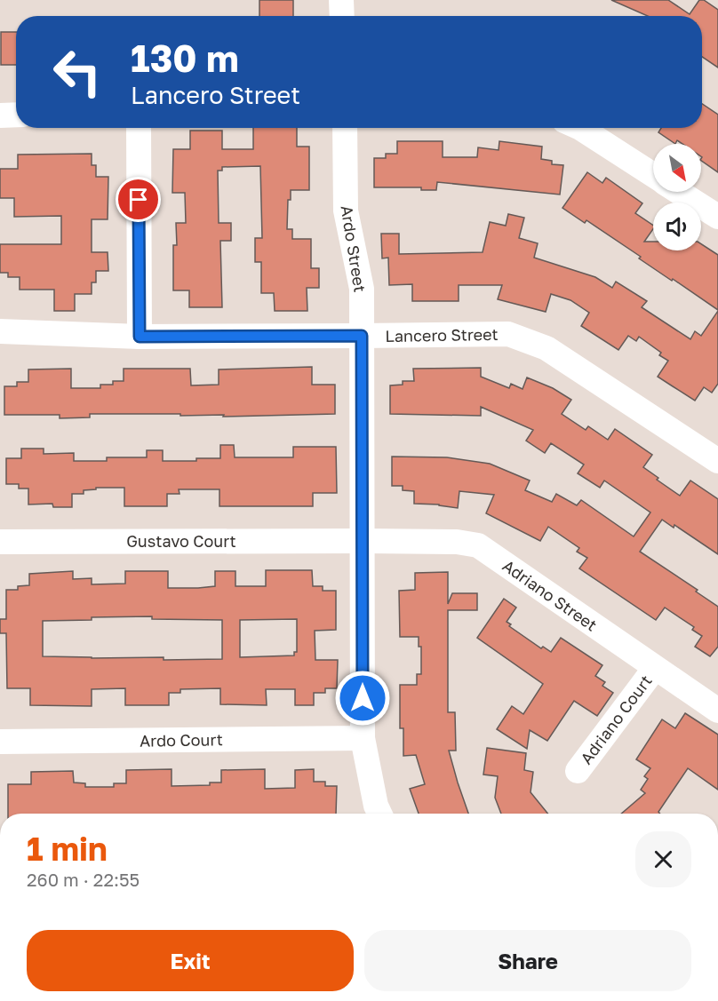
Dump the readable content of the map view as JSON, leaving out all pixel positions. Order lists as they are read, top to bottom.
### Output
{
  "streets": {
    "street": [
      "Ardo Street",
      "Lancero Street",
      "Gustavo Court",
      "Adriano Street",
      "Adriano Court",
      "Ardo Court"
    ]
  },
  "crossings": [
    ["Ardo Street", "Lancero Street"],
    ["Ardo Street", "Gustavo Court"],
    ["Ardo Street", "Adriano Street"],
    ["Ardo Street", "Ardo Court"],
    ["Gustavo Court", "Adriano Street"],
    ["Adriano Street", "Adriano Court"]
  ],
  "north": "bottom right",
  "page": {
    "turn": ["130 m", "Lancero Street"],
    "heading": ["1 min", "260 m · 22:55"],
    "buttons": ["Exit", "Share"]
  }
}
